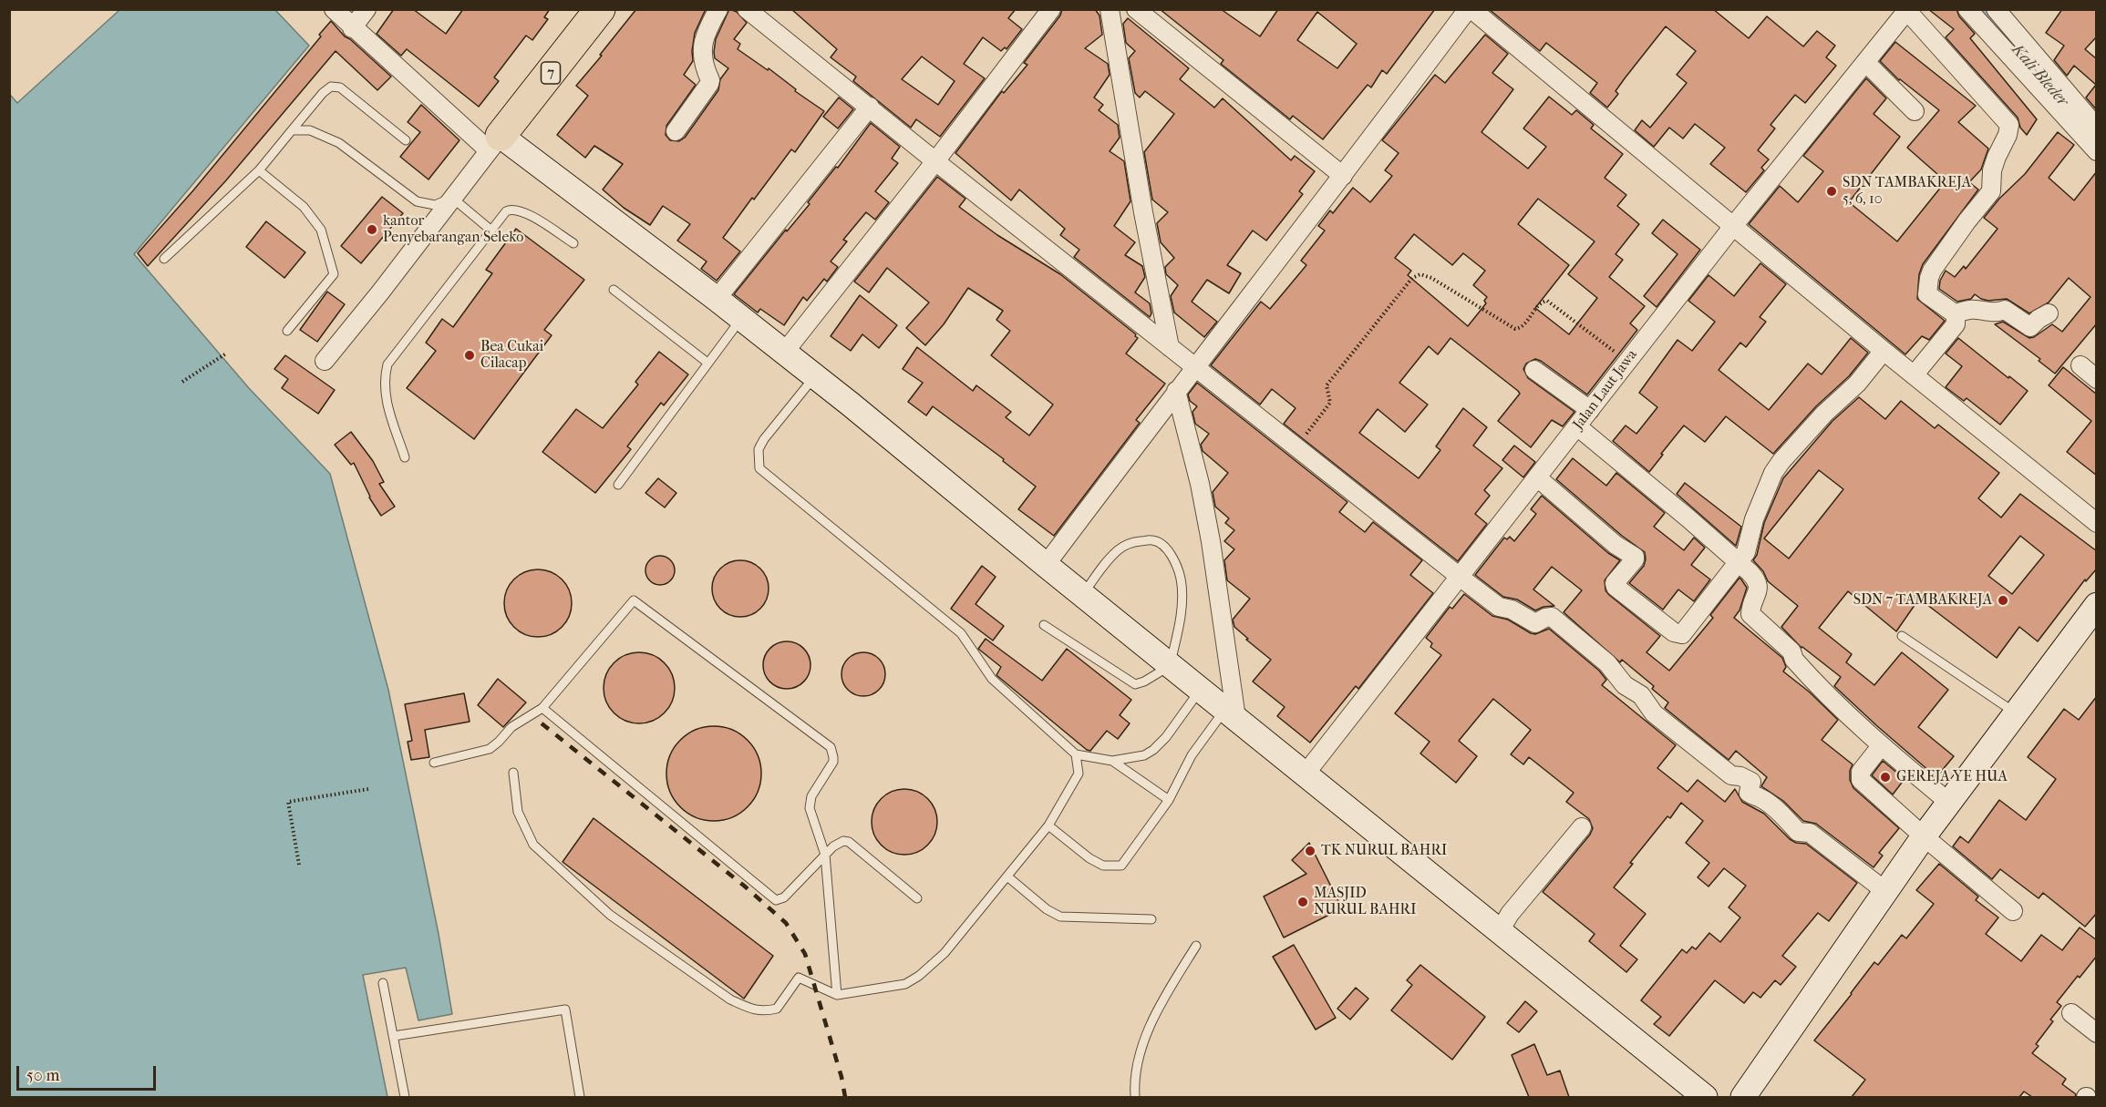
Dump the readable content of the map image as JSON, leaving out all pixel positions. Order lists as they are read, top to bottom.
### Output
{
  "streets": {
    "highway": ["7"],
    "street": ["Jalan Laut Jawa"]
  },
  "water": ["Kali Bleder"],
  "places": [
    "SDN TAMBAKREJA 5, 6, 10",
    "kantor Penyebarangan Seleko",
    "Bea Cukai Cilacap",
    "SDN 7 TAMBAKREJA",
    "GEREJA YE HUA",
    "TK NURUL BAHRI",
    "MASJID NURUL BAHRI"
  ],
  "scale_bar": "50 m"
}
